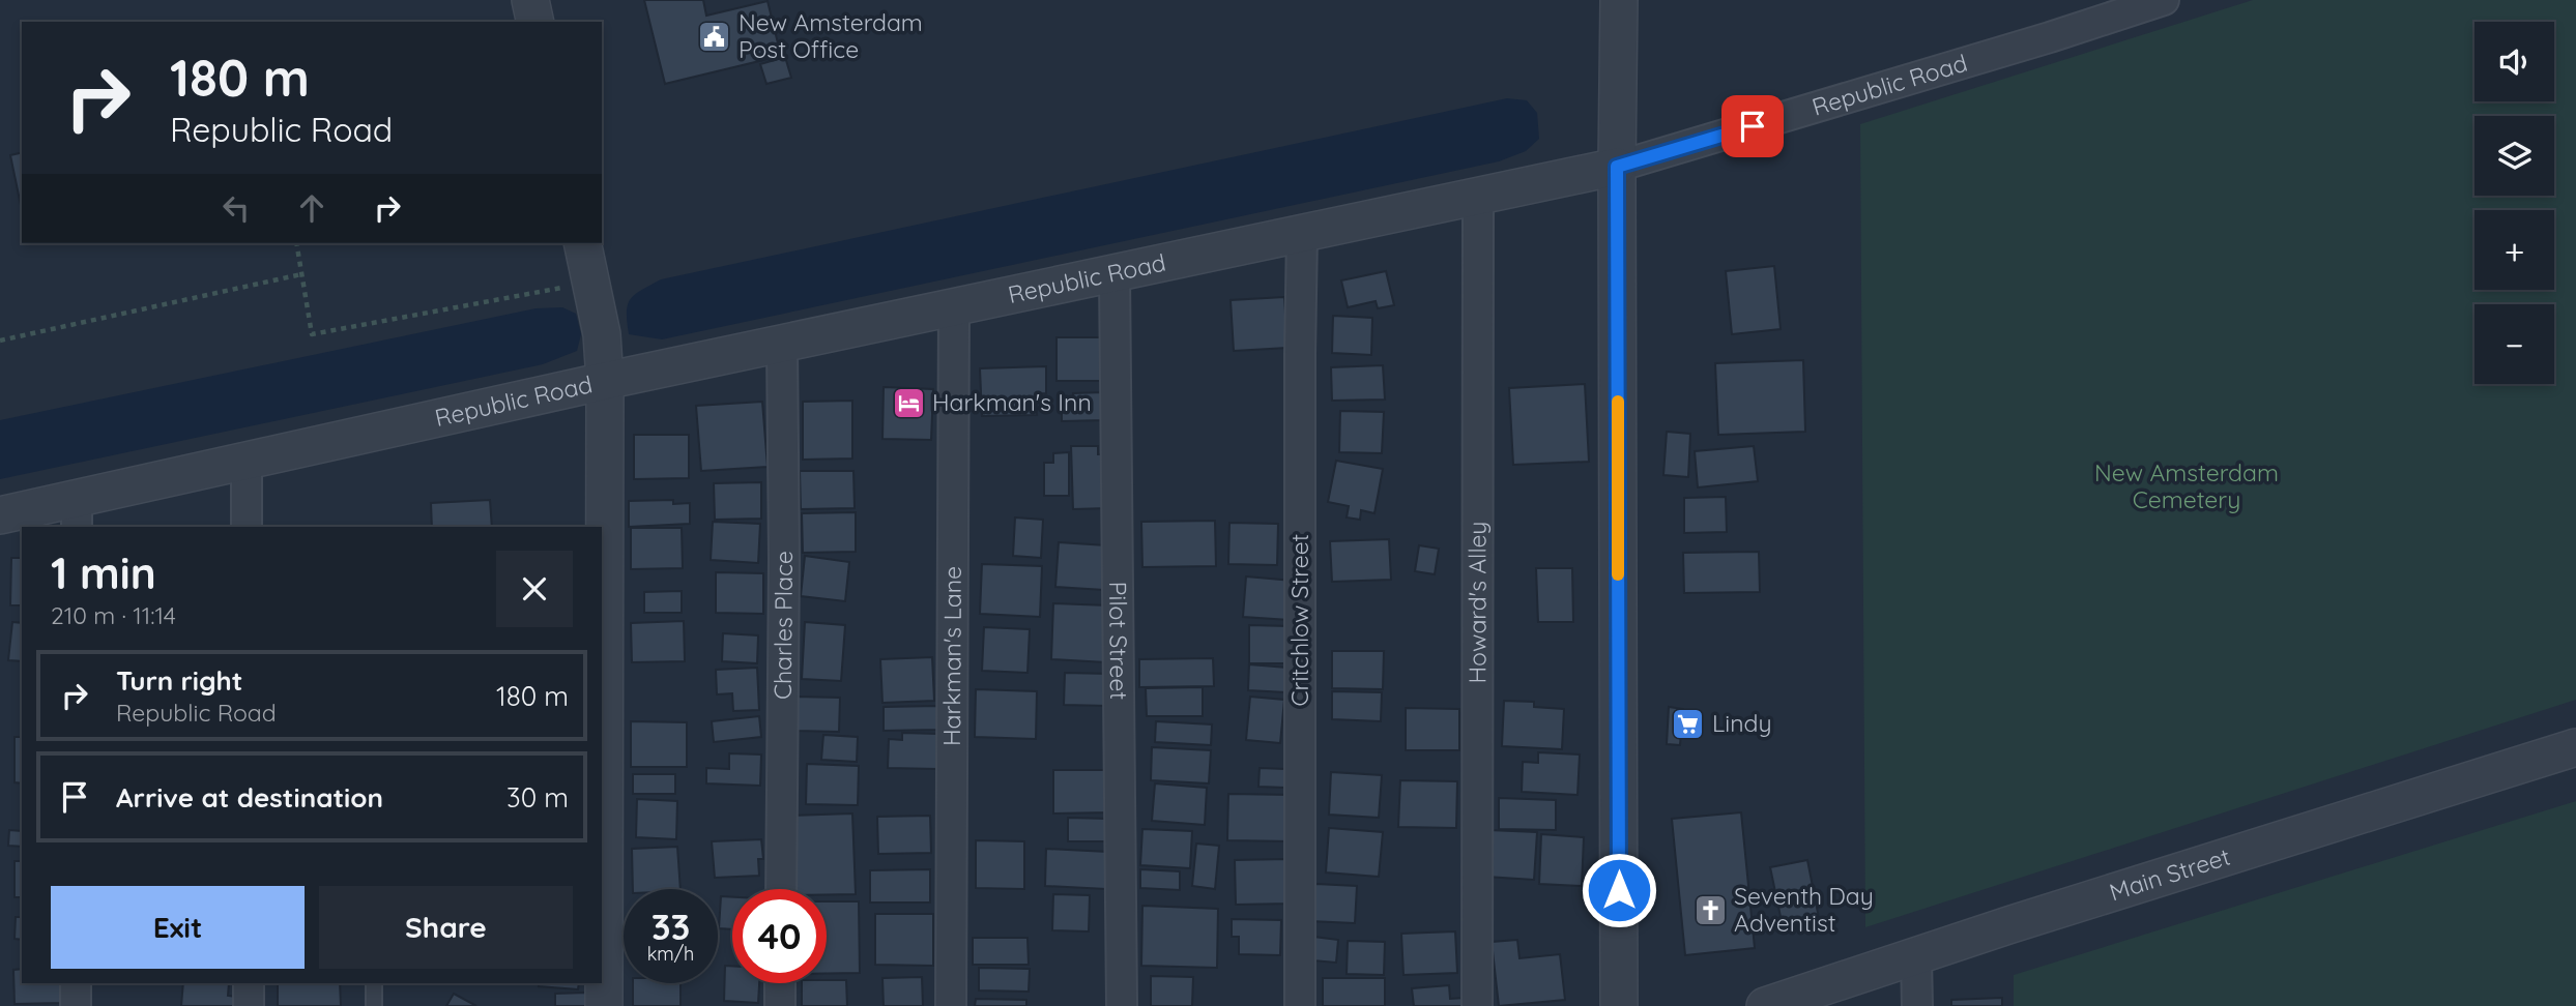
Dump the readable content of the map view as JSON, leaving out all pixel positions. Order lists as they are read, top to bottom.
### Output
{
  "streets": {
    "street": [
      "Republic Road",
      "Howard's Alley",
      "Critchlow Street",
      "Charles Place",
      "Pilot Street",
      "Harkman's Lane",
      "Main Street"
    ]
  },
  "crossings": [
    ["Republic Road", "Howard's Alley"],
    ["Republic Road", "Critchlow Street"],
    ["Republic Road", "Charles Place"],
    ["Republic Road", "Pilot Street"],
    ["Republic Road", "Harkman's Lane"]
  ],
  "parks": ["New Amsterdam Cemetery"],
  "places": {
    "public building": ["New Amsterdam Post Office"],
    "hotel": ["Harkman's Inn"],
    "supermarket": ["Lindy"],
    "church": ["Seventh Day Adventist"]
  },
  "page": {
    "map_buttons": ["+", "−"],
    "turn": ["180 m", "Republic Road"],
    "heading": ["1 min", "210 m · 11:14"],
    "list": [
      {
        "name": "Turn right",
        "note": "Republic Road",
        "value": "180 m"
      },
      {
        "name": "Arrive at destination",
        "value": "30 m"
      }
    ],
    "buttons": ["Exit", "Share"],
    "speed": "33 km/h",
    "limit": "40"
  }
}
